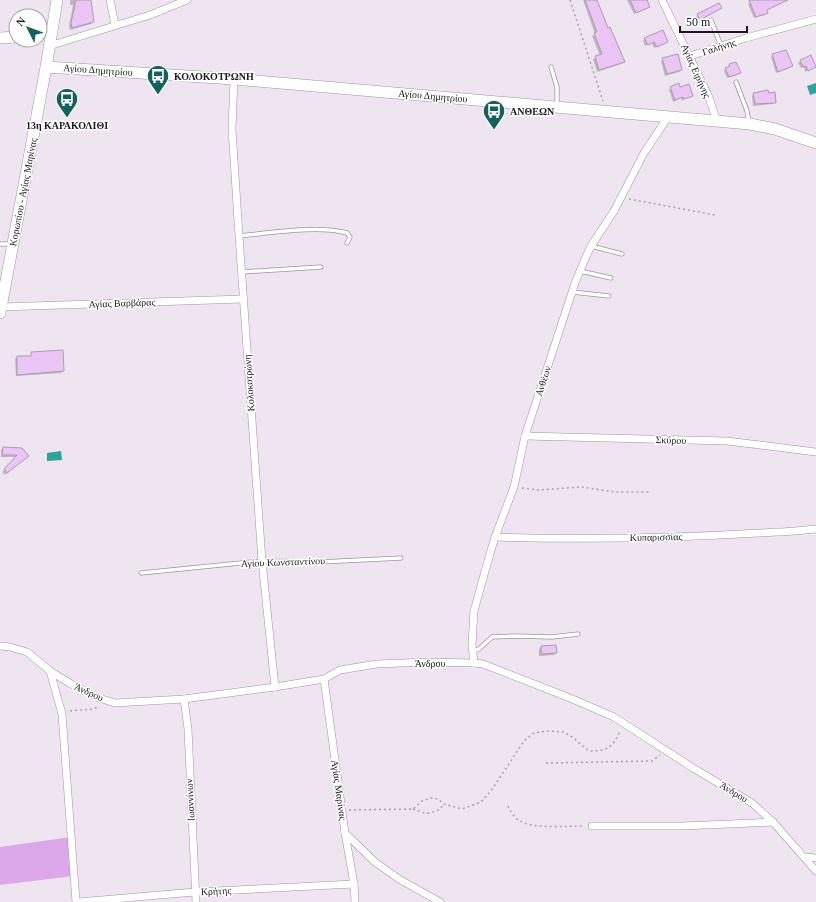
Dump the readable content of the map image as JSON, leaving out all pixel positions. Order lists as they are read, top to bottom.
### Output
{
  "streets": {
    "street": [
      "Γαλήνης",
      "Αγίου Δημητρίου",
      "Αγίας Ειρήνης",
      "Κορωπίου - Αγίας Μαρίνας",
      "Αγίας Βαρβάρας",
      "Ανθέων",
      "Κολοκοτρώνη",
      "Σκύρου",
      "Κυπαρισσίας",
      "Άνδρου",
      "Αγίας Μαρίνας",
      "Ιωαννίνων",
      "Κρήτης"
    ],
    "lane": ["Αγίου Κωνσταντίνου"]
  },
  "crossings": [
    ["Γαλήνης", "Αγίας Ειρήνης"],
    ["Αγίου Δημητρίου", "Αγίας Ειρήνης"],
    ["Αγίου Δημητρίου", "Κορωπίου - Αγίας Μαρίνας"],
    ["Αγίου Δημητρίου", "Ανθέων"],
    ["Αγίου Δημητρίου", "Κολοκοτρώνη"],
    ["Κορωπίου - Αγίας Μαρίνας", "Αγίας Βαρβάρας"],
    ["Αγίας Βαρβάρας", "Κολοκοτρώνη"],
    ["Ανθέων", "Σκύρου"],
    ["Ανθέων", "Κυπαρισσίας"],
    ["Ανθέων", "Άνδρου"],
    ["Κολοκοτρώνη", "Αγίου Κωνσταντίνου"],
    ["Κολοκοτρώνη", "Άνδρου"],
    ["Άνδρου", "Αγίας Μαρίνας"],
    ["Άνδρου", "Ιωαννίνων"],
    ["Αγίας Μαρίνας", "Κρήτης"],
    ["Ιωαννίνων", "Κρήτης"]
  ],
  "places": {
    "bus stop": ["ΚΟΛΟΚΟΤΡΩΝΗ", "13η ΚΑΡΑΚΟΛΙΘΙ", "ΑΝΘΕΩΝ"]
  },
  "scale_bar": "50 m",
  "north": "top left"
}
